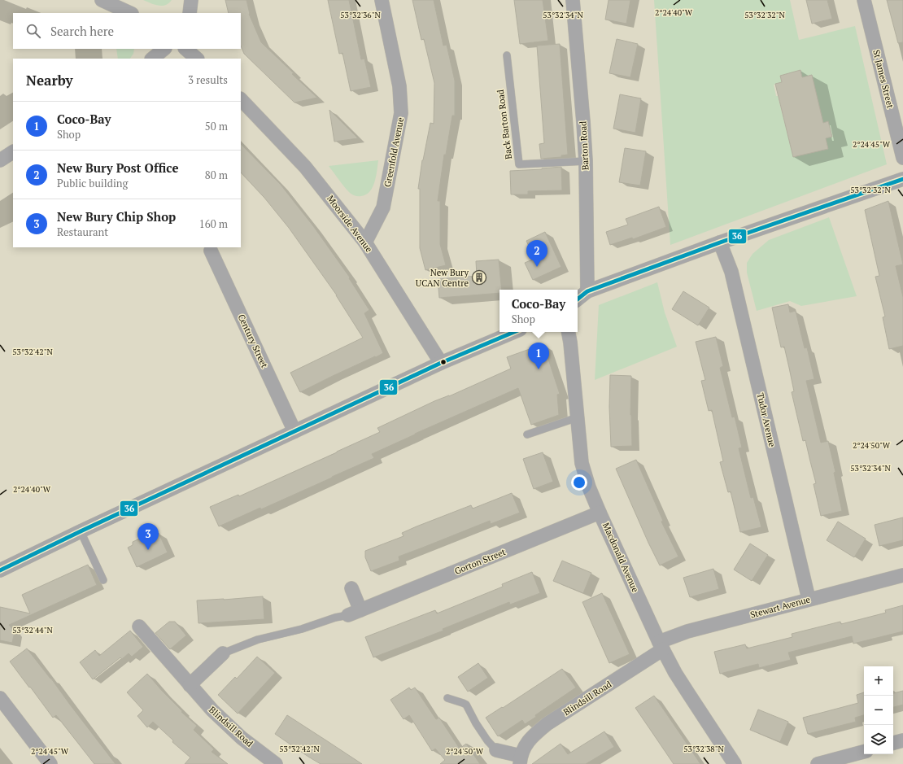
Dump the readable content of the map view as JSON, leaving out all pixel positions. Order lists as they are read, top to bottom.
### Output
{
  "streets": {
    "street": [
      "St James Street",
      "Barton Road",
      "Greenfold Avenue",
      "Moorside Avenue",
      "Century Street",
      "Tudor Avenue",
      "Macdonald Avenue",
      "Gorton Street",
      "Stewart Avenue",
      "Blindsill Road"
    ],
    "lane": ["Back Barton Road"]
  },
  "crossings": [
    ["Back Barton Road", "Barton Road"],
    ["Greenfold Avenue", "Moorside Avenue"],
    ["Tudor Avenue", "Stewart Avenue"],
    ["Macdonald Avenue", "Gorton Street"],
    ["Macdonald Avenue", "Stewart Avenue"],
    ["Macdonald Avenue", "Blindsill Road"],
    ["Stewart Avenue", "Blindsill Road"]
  ],
  "places": {
    "building": ["New Bury UCAN Centre"]
  },
  "lines": ["transit line 36"],
  "page": {
    "search": "Search here",
    "heading": ["Nearby", "3 results"],
    "list": [
      {
        "mark": "1",
        "name": "Coco-Bay",
        "note": "Shop",
        "value": "50 m"
      },
      {
        "mark": "2",
        "name": "New Bury Post Office",
        "note": "Public building",
        "value": "80 m"
      },
      {
        "mark": "3",
        "name": "New Bury Chip Shop",
        "note": "Restaurant",
        "value": "160 m"
      }
    ],
    "pins": ["2", "1", "3"],
    "popup": ["Coco-Bay", "Shop"],
    "map_buttons": ["+", "−"]
  },
  "coordinates": [
    "2°24'40\"W",
    "53°32'36\"N",
    "53°32'34\"N",
    "53°32'32\"N",
    "2°24'45\"W",
    "53°32'42\"N",
    "2°24'50\"W",
    "53°32'44\"N",
    "53°32'38\"N"
  ]
}
